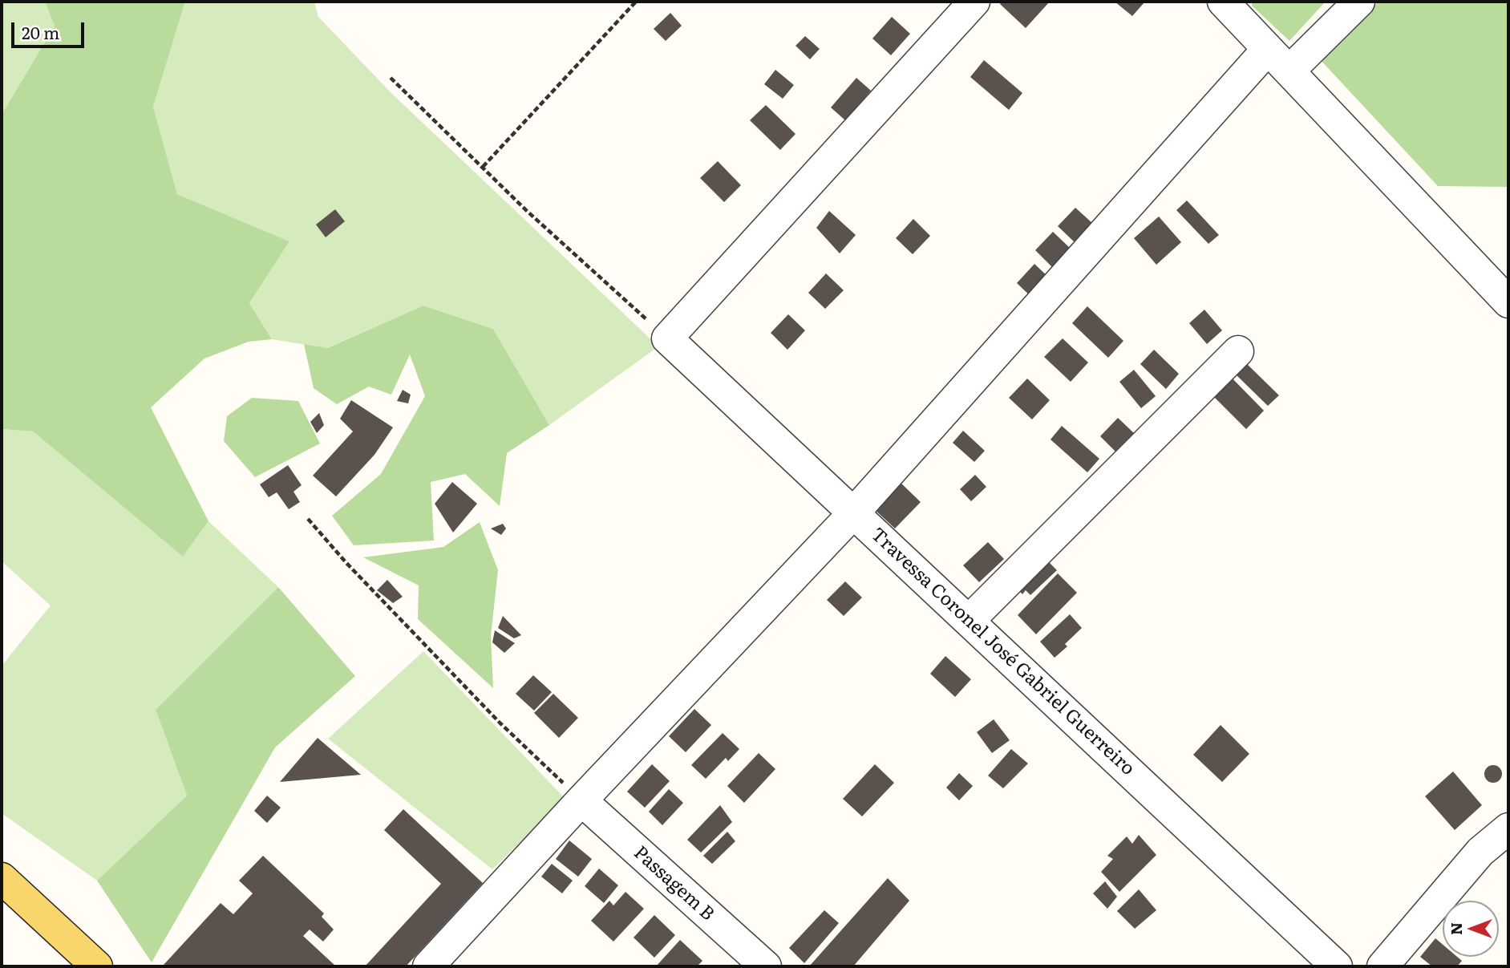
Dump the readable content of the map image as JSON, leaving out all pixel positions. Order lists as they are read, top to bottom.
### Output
{
  "streets": {
    "street": ["Travessa Coronel José Gabriel Guerreiro", "Passagem B"]
  },
  "scale_bar": "20 m",
  "north": "left"
}
